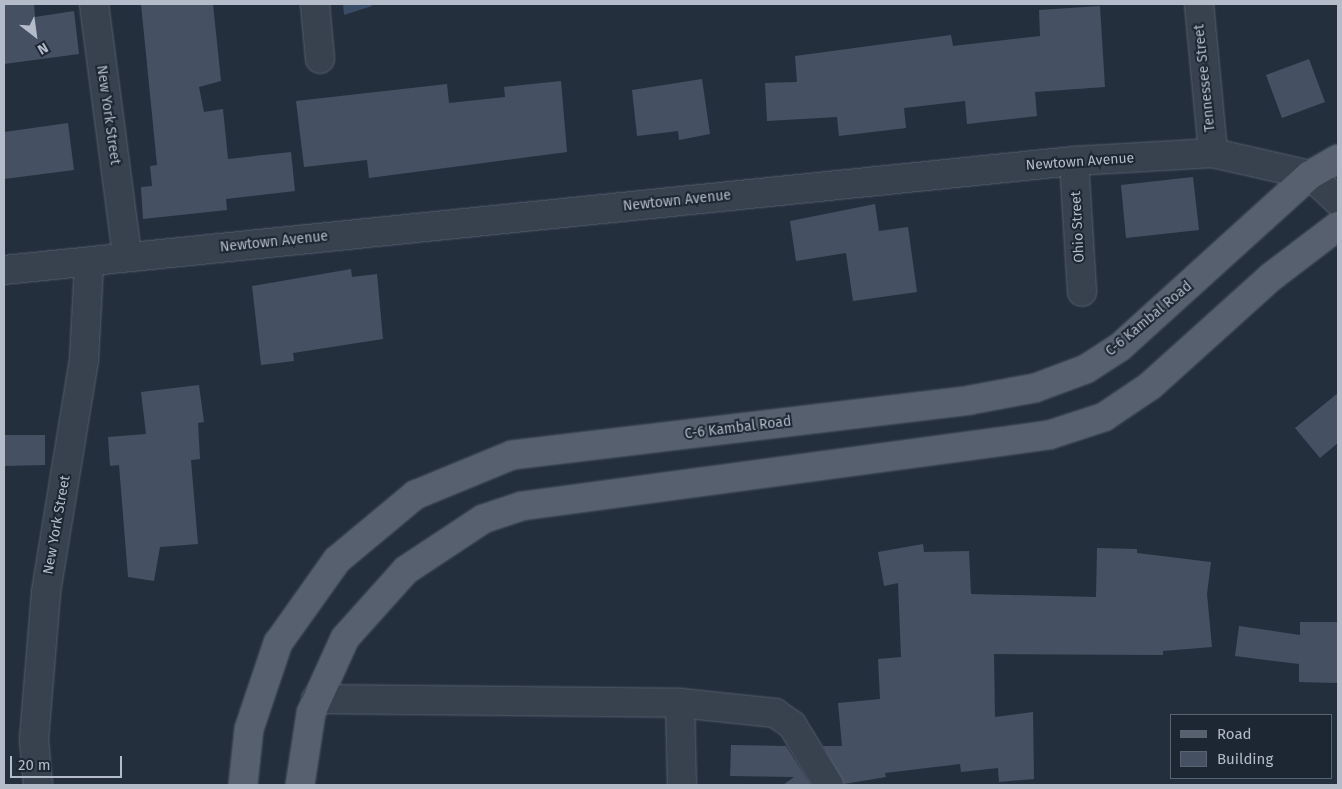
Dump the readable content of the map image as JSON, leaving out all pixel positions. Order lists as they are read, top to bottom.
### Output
{
  "streets": {
    "main road": ["C-6 Kambal Road"],
    "street": [
      "Tennessee Street",
      "New York Street",
      "Newtown Avenue",
      "Ohio Street"
    ]
  },
  "crossings": [
    ["Tennessee Street", "Newtown Avenue"],
    ["New York Street", "Newtown Avenue"],
    ["Newtown Avenue", "Ohio Street"],
    ["Newtown Avenue", "C-6 Kambal Road"]
  ],
  "legend": ["Road", "Building"],
  "scale_bar": "20 m",
  "north": "bottom right"
}
